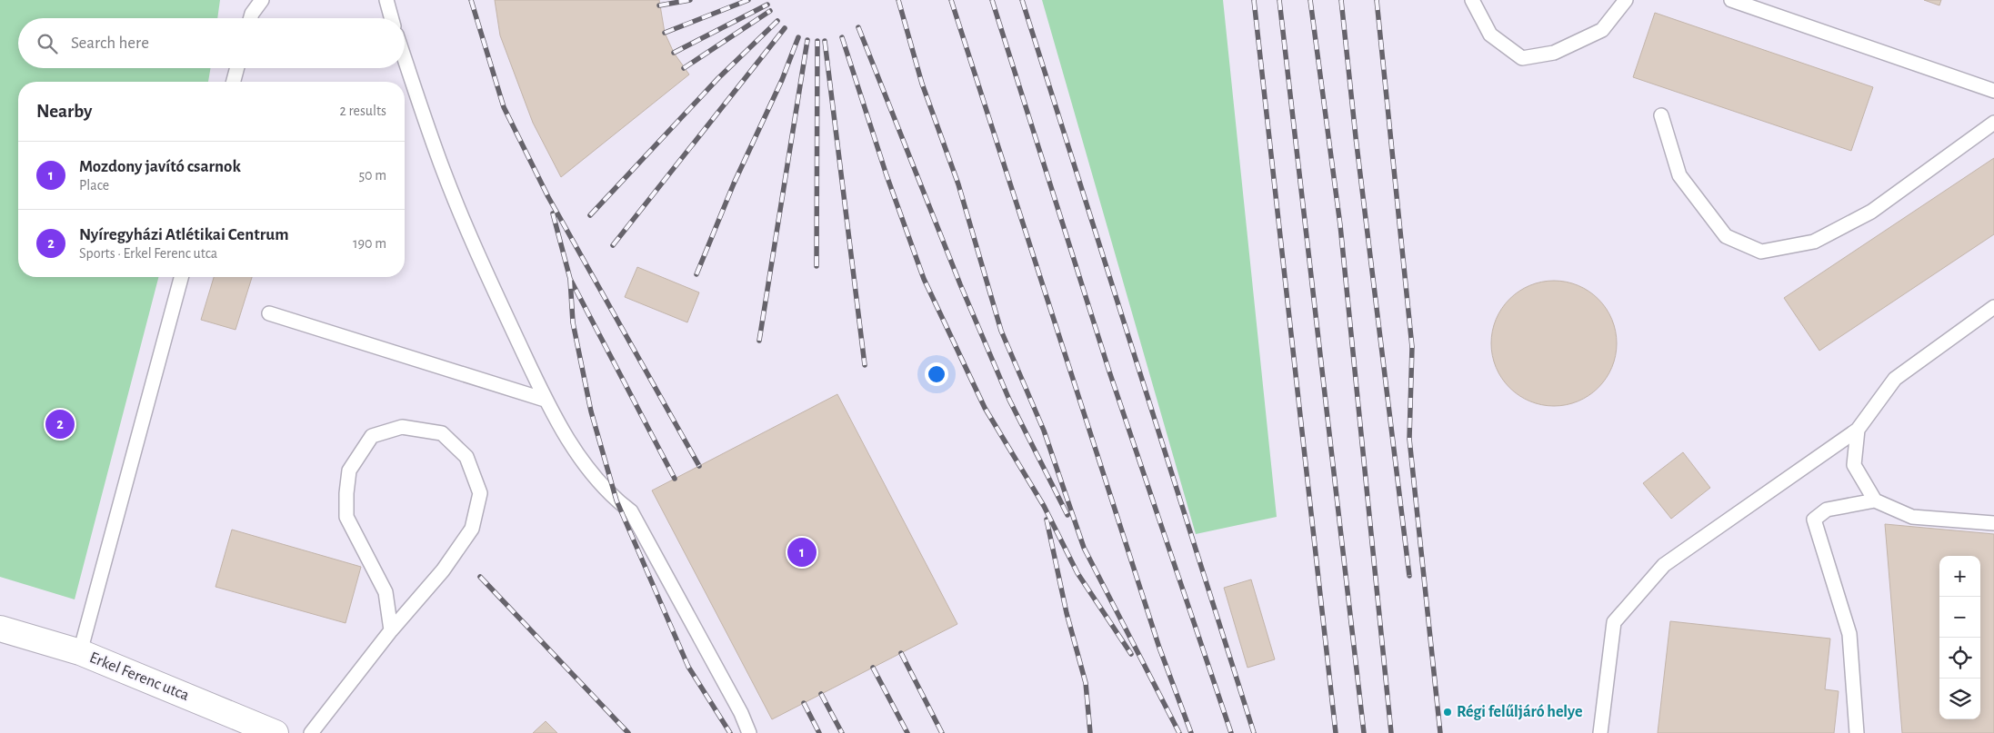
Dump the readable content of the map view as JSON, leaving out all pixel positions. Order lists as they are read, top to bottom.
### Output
{
  "streets": {
    "street": ["Erkel Ferenc utca"]
  },
  "places": ["Régi felűljáró helye"],
  "page": {
    "search": "Search here",
    "heading": ["Nearby", "2 results"],
    "list": [
      {
        "mark": "1",
        "name": "Mozdony javító csarnok",
        "note": "Place",
        "value": "50 m"
      },
      {
        "mark": "2",
        "name": "Nyíregyházi Atlétikai Centrum",
        "note": "Sports · Erkel Ferenc utca",
        "value": "190 m"
      }
    ],
    "pins": ["2", "1"],
    "map_buttons": ["+", "−"]
  }
}
